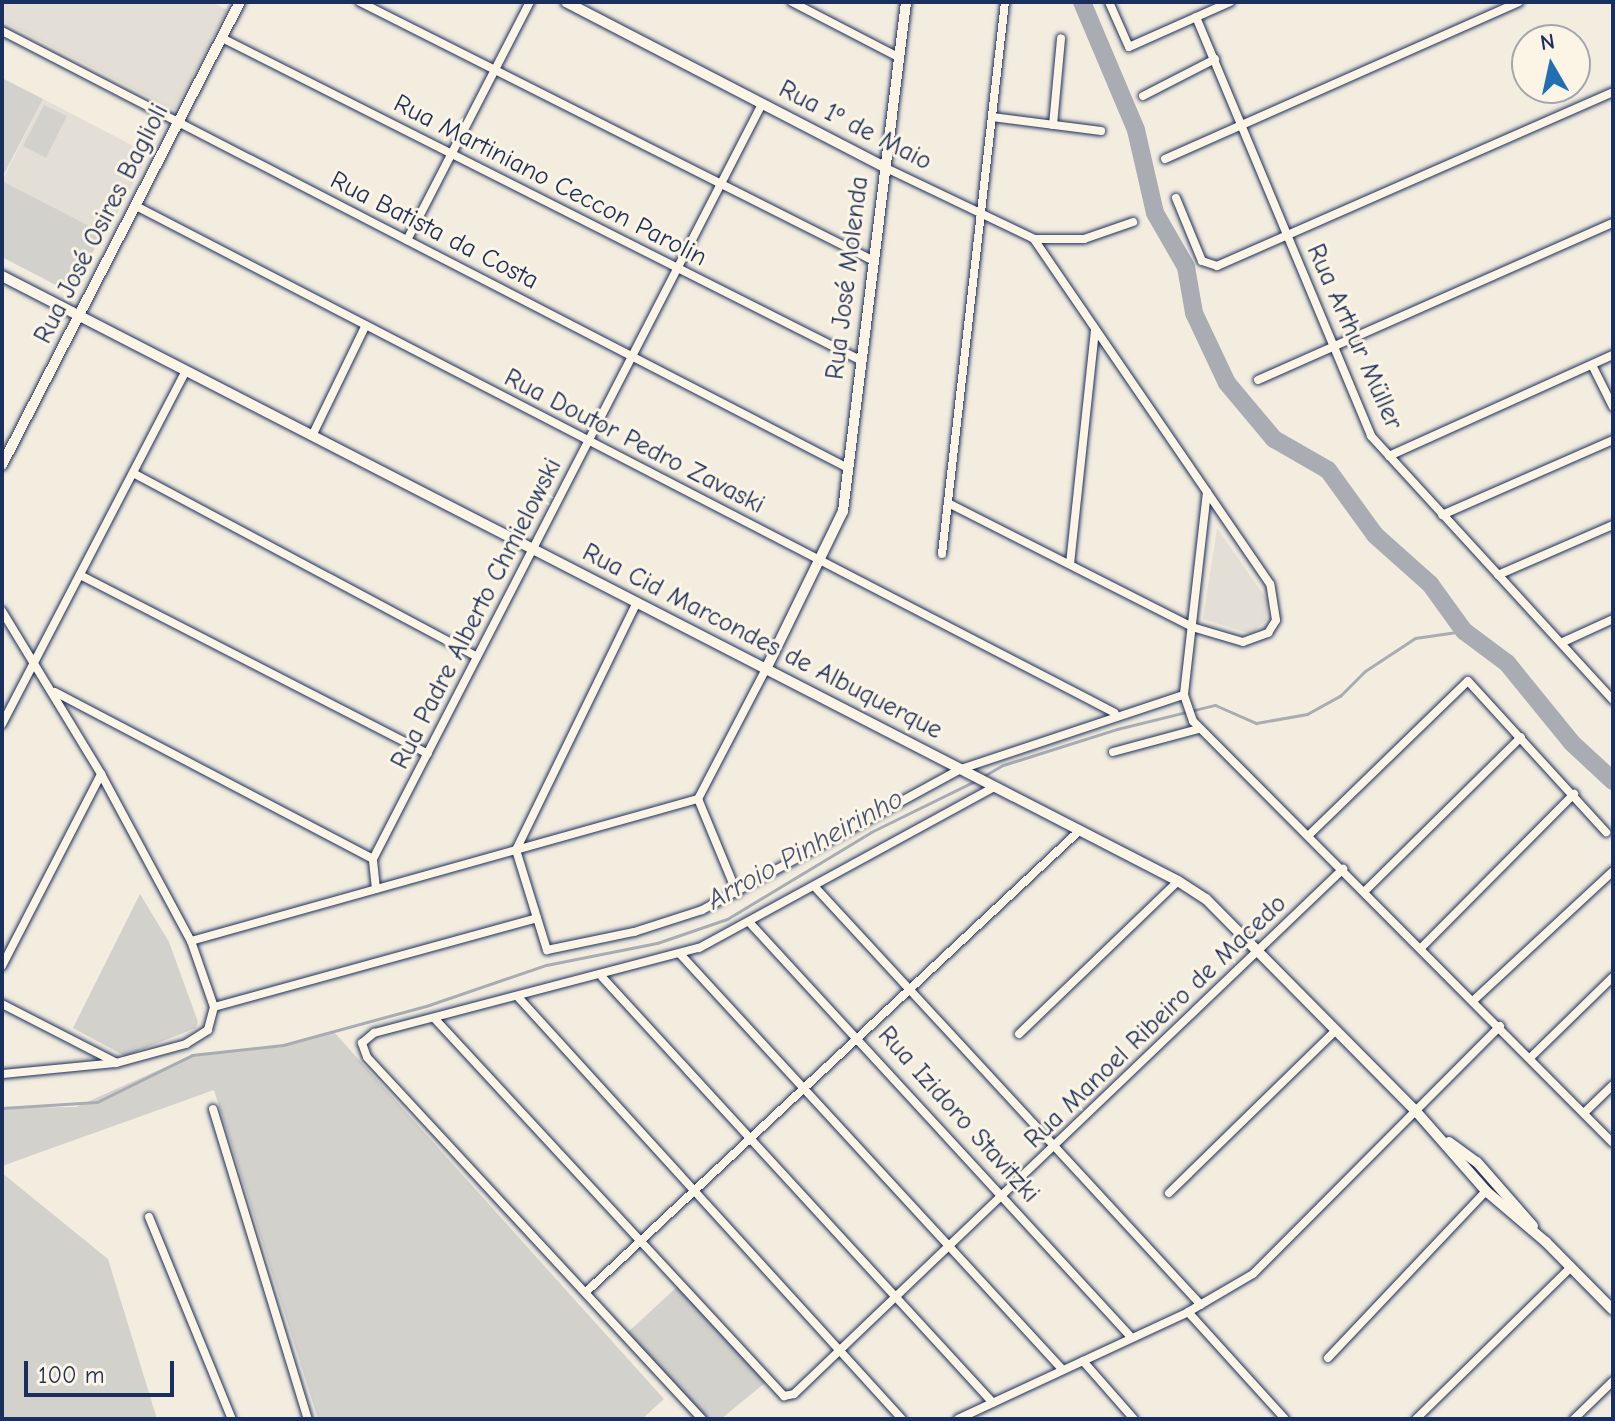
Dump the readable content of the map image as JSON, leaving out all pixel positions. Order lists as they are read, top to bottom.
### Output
{
  "streets": {
    "street": [
      "Rua 1º de Maio",
      "Rua Martiniano Ceccon Parolin",
      "Rua José Osires Baglioli",
      "Rua Batista da Costa",
      "Rua José Molenda",
      "Rua Arthur Müller",
      "Rua Doutor Pedro Zavaski",
      "Rua Padre Alberto Chmielowski",
      "Rua Cid Marcondes de Albuquerque",
      "Rua Manoel Ribeiro de Macedo",
      "Rua Izidoro Stavitzki"
    ]
  },
  "crossings": [
    ["Rua 1º de Maio", "Rua José Molenda"],
    ["Rua 1º de Maio", "Rua Padre Alberto Chmielowski"],
    ["Rua Martiniano Ceccon Parolin", "Rua José Osires Baglioli"],
    ["Rua Martiniano Ceccon Parolin", "Rua José Molenda"],
    ["Rua Martiniano Ceccon Parolin", "Rua Padre Alberto Chmielowski"],
    ["Rua José Osires Baglioli", "Rua Batista da Costa"],
    ["Rua José Osires Baglioli", "Rua Doutor Pedro Zavaski"],
    ["Rua José Osires Baglioli", "Rua Cid Marcondes de Albuquerque"],
    ["Rua Batista da Costa", "Rua José Molenda"],
    ["Rua Batista da Costa", "Rua Padre Alberto Chmielowski"],
    ["Rua José Molenda", "Rua Doutor Pedro Zavaski"],
    ["Rua Doutor Pedro Zavaski", "Rua Padre Alberto Chmielowski"],
    ["Rua Padre Alberto Chmielowski", "Rua Cid Marcondes de Albuquerque"],
    ["Rua Cid Marcondes de Albuquerque", "Rua Manoel Ribeiro de Macedo"],
    ["Rua Manoel Ribeiro de Macedo", "Rua Izidoro Stavitzki"]
  ],
  "water": ["Arroio Pinheirinho"],
  "scale_bar": "100 m",
  "north": "top"
}
